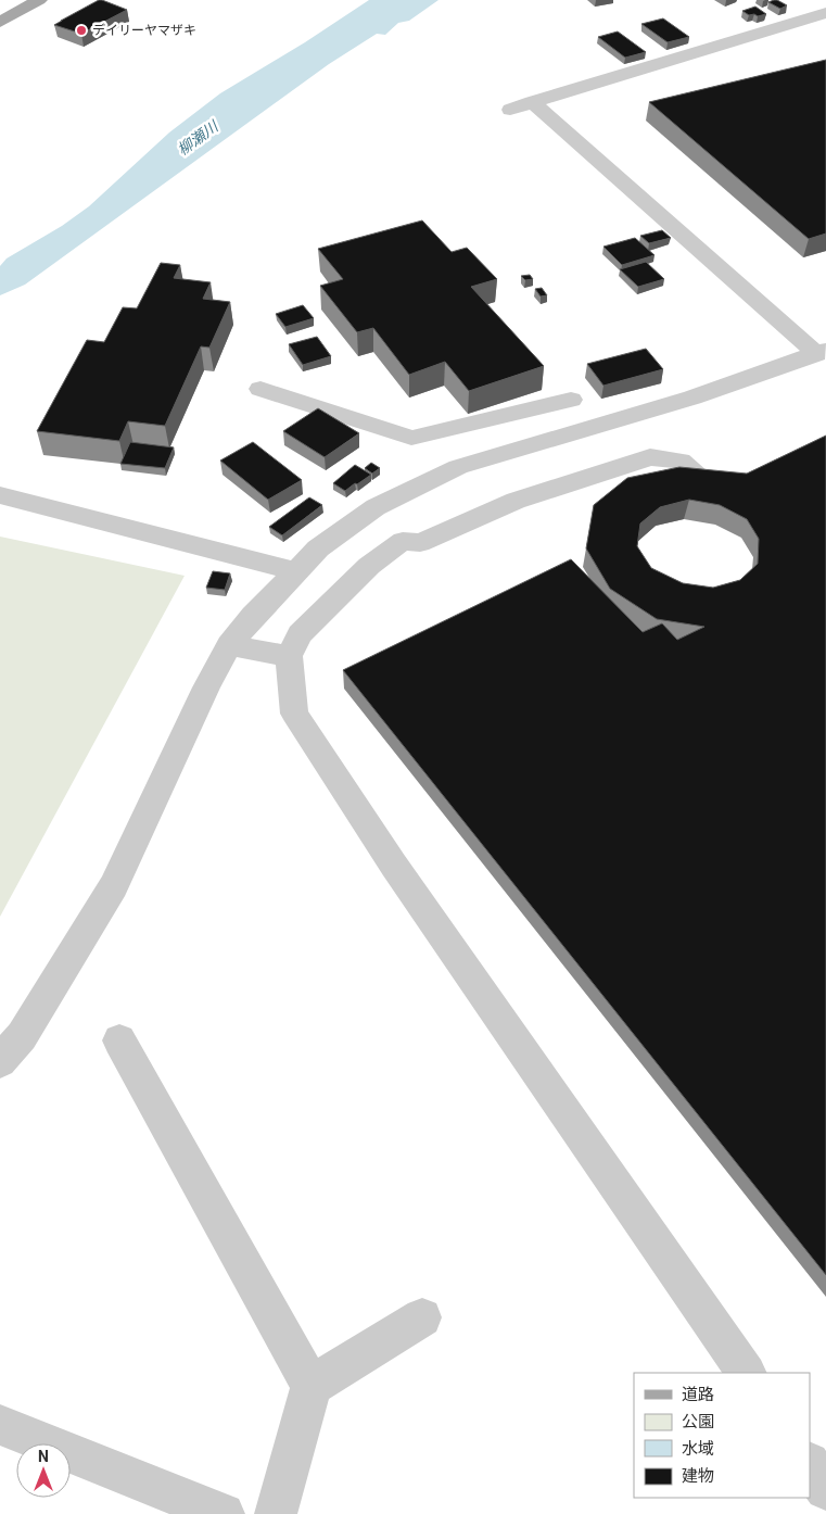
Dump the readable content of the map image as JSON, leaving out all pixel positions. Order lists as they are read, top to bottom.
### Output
{
  "water": ["柳瀬川"],
  "places": ["デイリーヤマザキ"],
  "legend": [
    "道路",
    "公園",
    "水域",
    "建物"
  ],
  "north": "top"
}
